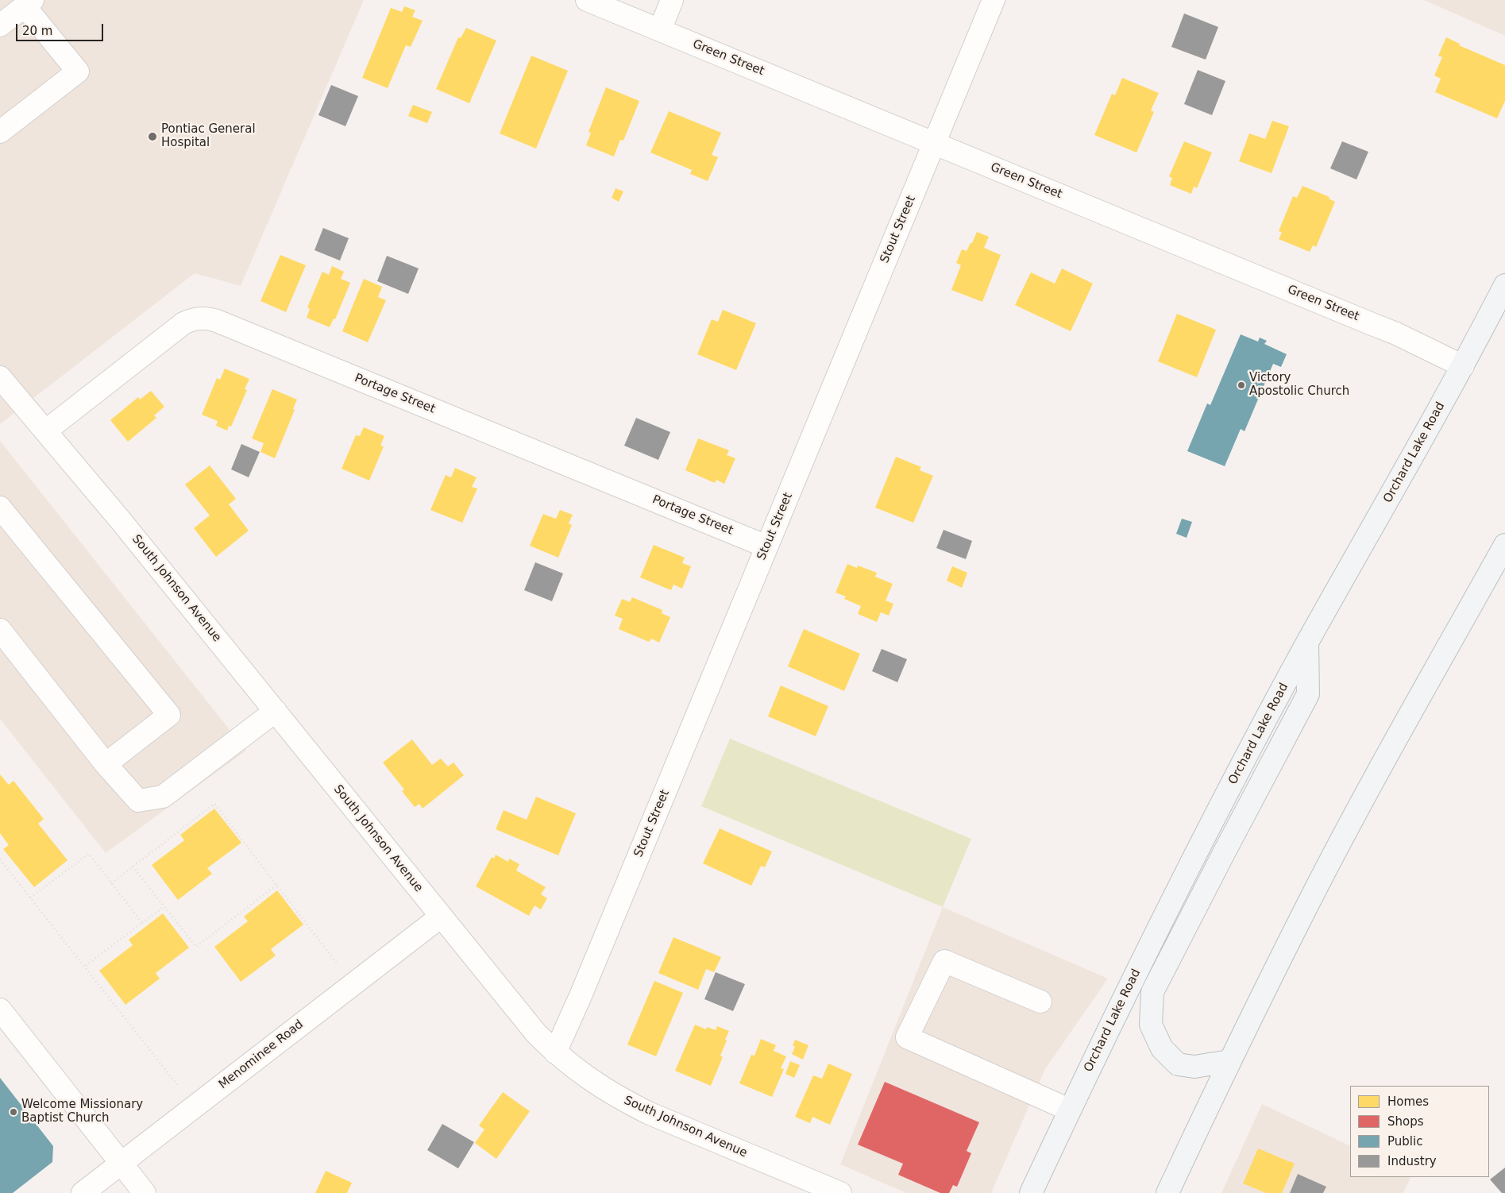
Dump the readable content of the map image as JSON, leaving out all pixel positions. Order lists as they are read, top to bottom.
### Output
{
  "streets": {
    "main road": ["Orchard Lake Road"],
    "street": [
      "Green Street",
      "Stout Street",
      "Portage Street",
      "South Johnson Avenue",
      "Menominee Road"
    ]
  },
  "crossings": [
    ["Green Street", "Stout Street"],
    ["Green Street", "Orchard Lake Road"],
    ["Stout Street", "Portage Street"],
    ["Stout Street", "South Johnson Avenue"],
    ["Portage Street", "South Johnson Avenue"],
    ["South Johnson Avenue", "Menominee Road"]
  ],
  "places": ["Pontiac General Hospital", "Victory Apostolic Church", "Welcome Missionary Baptist Church"],
  "legend": [
    "Homes",
    "Shops",
    "Public",
    "Industry"
  ],
  "scale_bar": "20 m"
}
